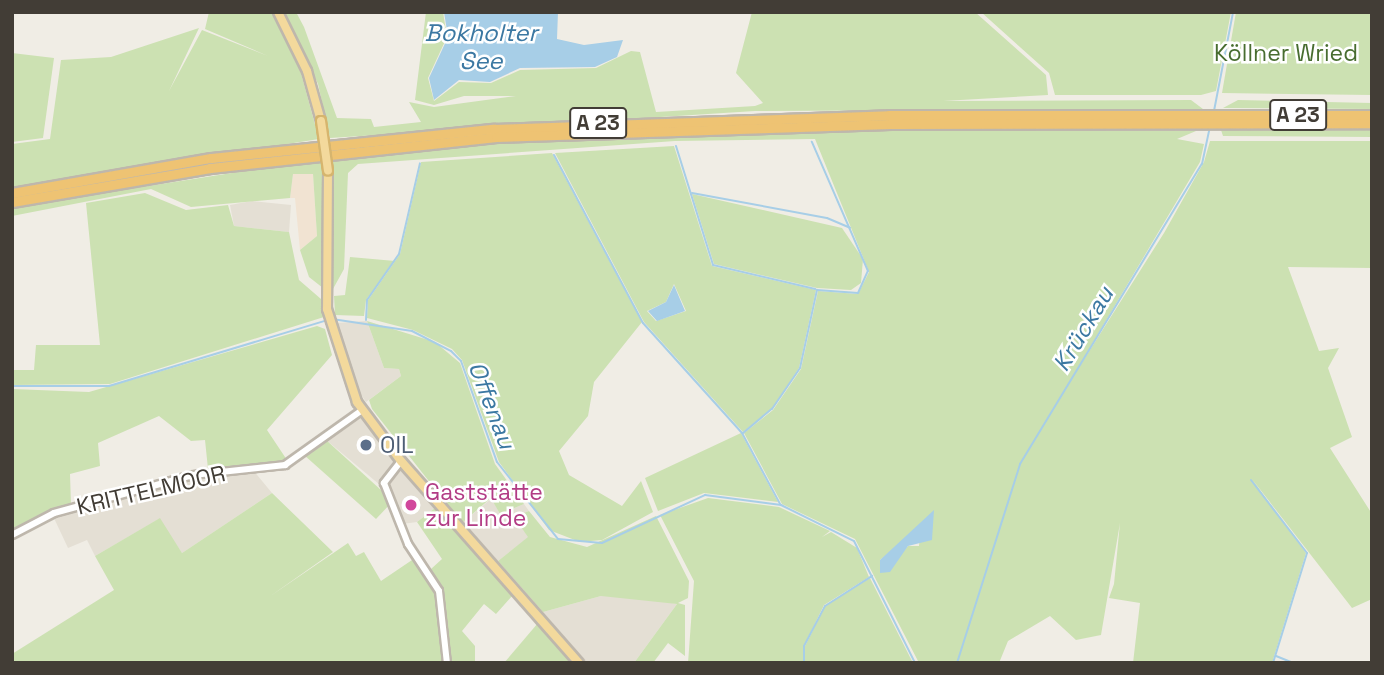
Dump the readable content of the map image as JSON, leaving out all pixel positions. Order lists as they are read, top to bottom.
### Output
{
  "streets": {
    "highway": ["A 23"],
    "street": ["KRITTELMOOR"]
  },
  "water": ["Bokholter See", "Krückau", "Offenau"],
  "parks": ["Köllner Wried"],
  "places": ["OIL", "Gaststätte zur Linde"]
}
